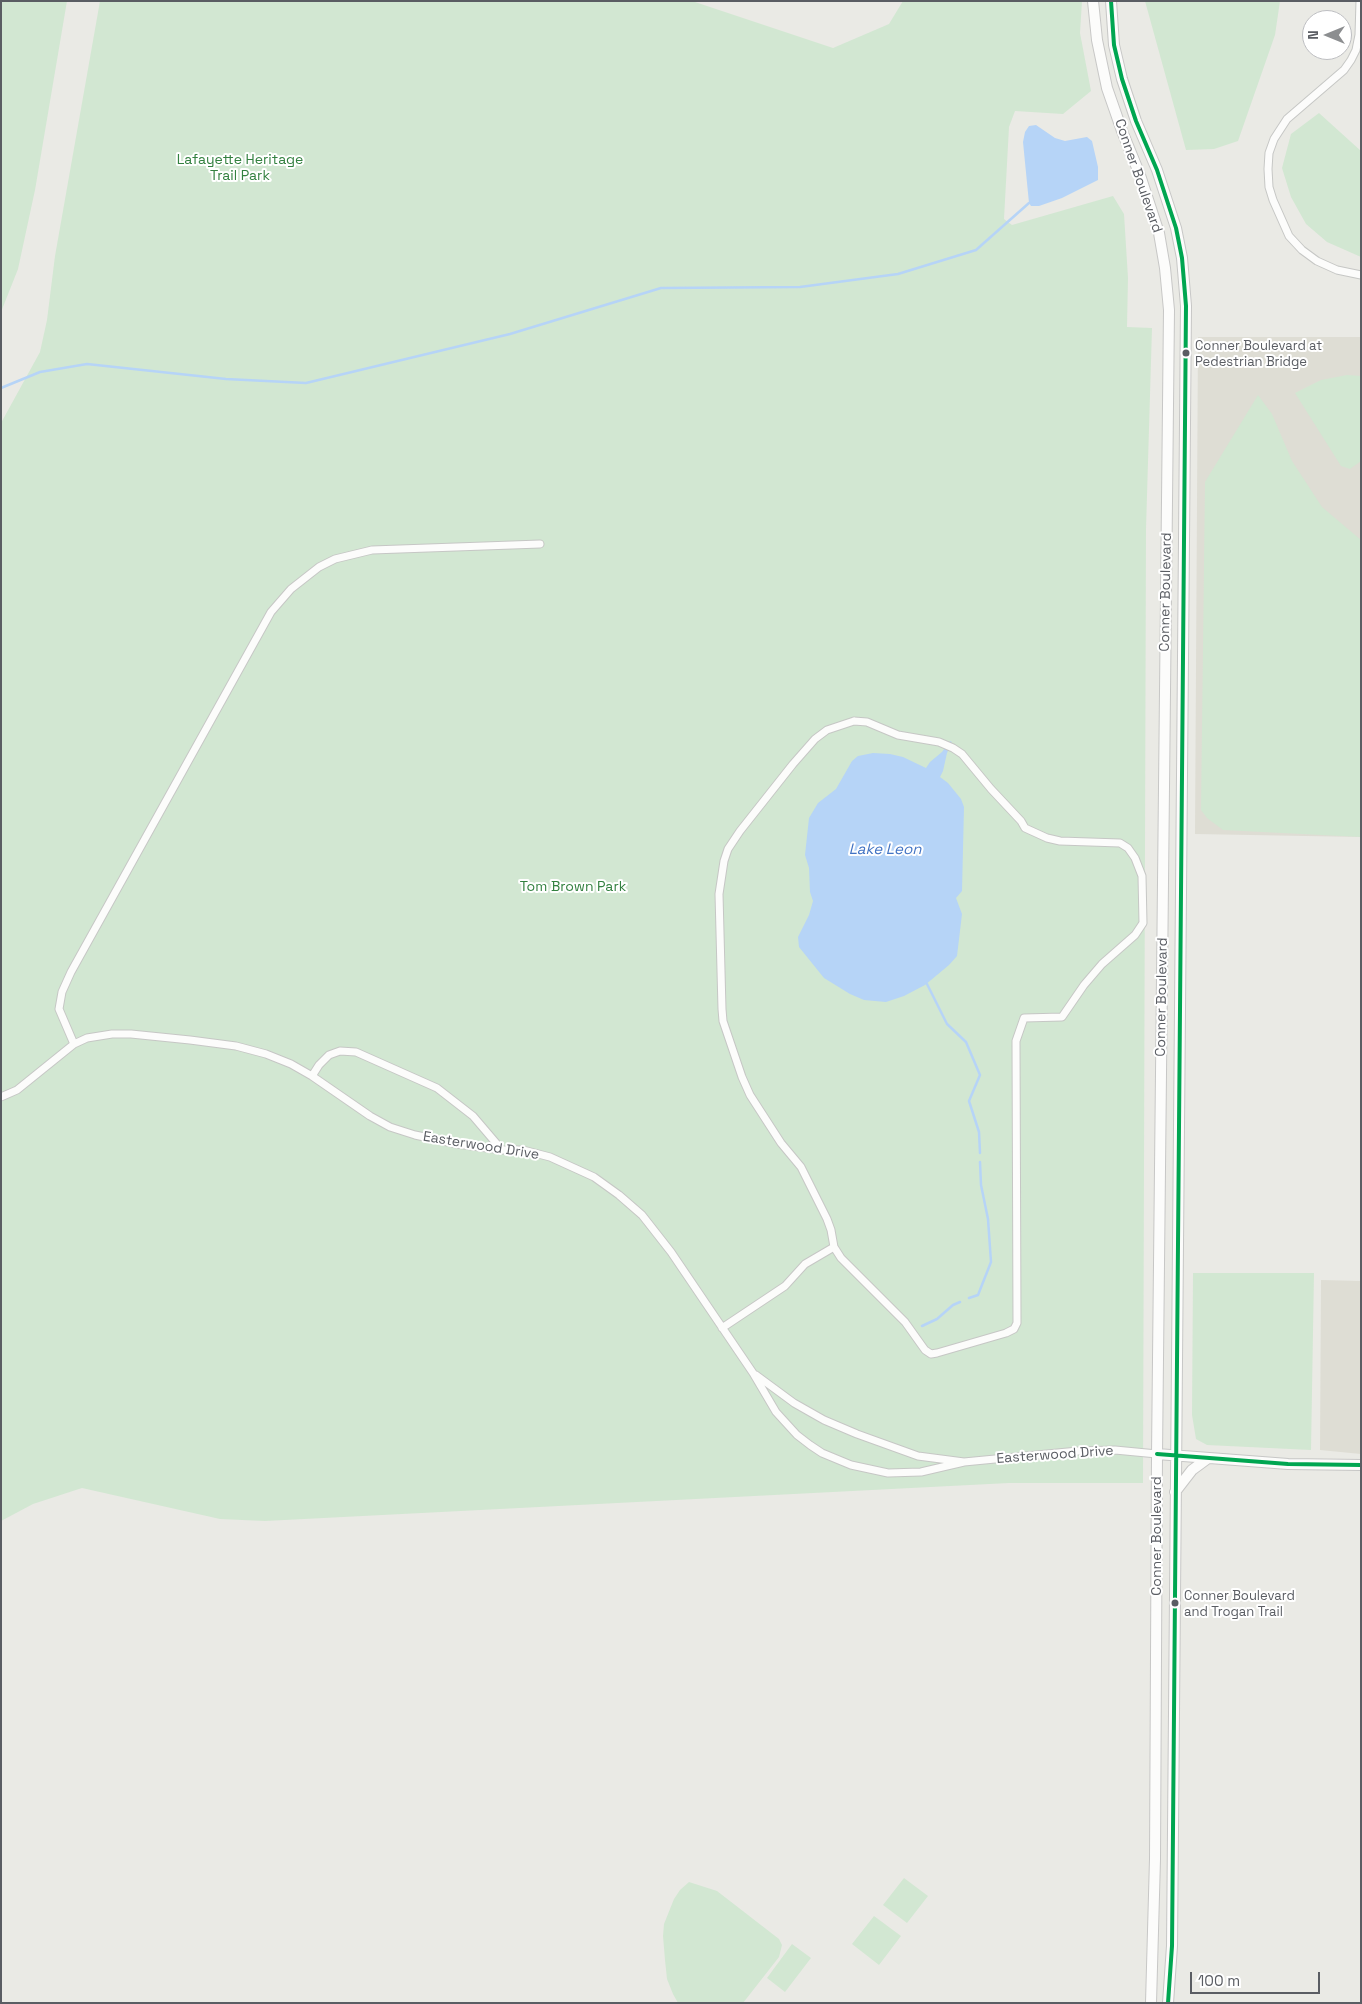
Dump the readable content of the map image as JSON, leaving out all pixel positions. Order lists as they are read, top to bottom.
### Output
{
  "streets": {
    "main road": ["Conner Boulevard", "Easterwood Drive"]
  },
  "crossings": [
    ["Conner Boulevard", "Easterwood Drive"]
  ],
  "water": ["Lake Leon"],
  "parks": ["Lafayette Heritage Trail Park", "Tom Brown Park"],
  "places": ["Conner Boulevard at Pedestrian Bridge", "Conner Boulevard and Trogan Trail"],
  "scale_bar": "100 m",
  "north": "left"
}
